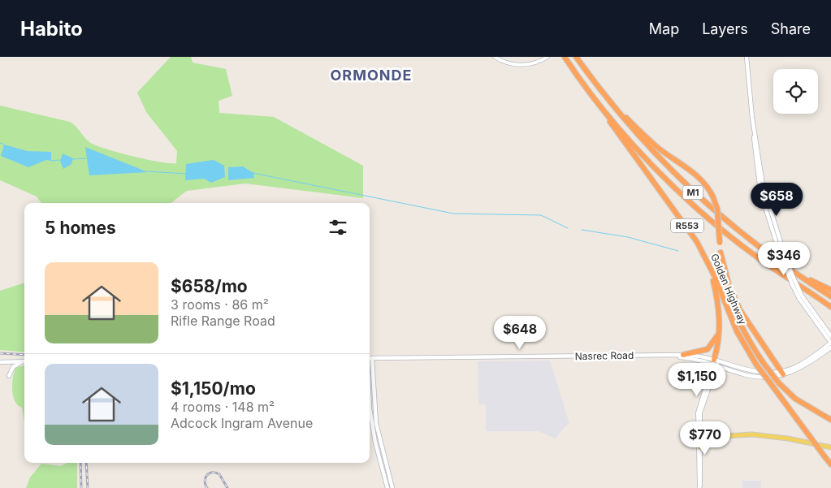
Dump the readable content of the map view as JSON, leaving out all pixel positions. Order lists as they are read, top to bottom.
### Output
{
  "streets": {
    "highway": ["M1", "R553", "Golden Highway"],
    "main road": ["Nasrec Road"]
  },
  "crossings": [
    ["M1", "Golden Highway"]
  ],
  "districts": ["ORMONDE"],
  "page": {
    "header": "Habito",
    "nav": ["Map", "Layers", "Share"],
    "price": [
      "$658",
      "$346",
      "$648",
      "$1,150",
      "$770"
    ],
    "heading": "5 homes",
    "list": [
      {
        "name": "$658/mo",
        "note": "3 rooms · 86 m² · Rifle Range Road"
      },
      {
        "name": "$1,150/mo",
        "note": "4 rooms · 148 m² · Adcock Ingram Avenue"
      }
    ]
  }
}
